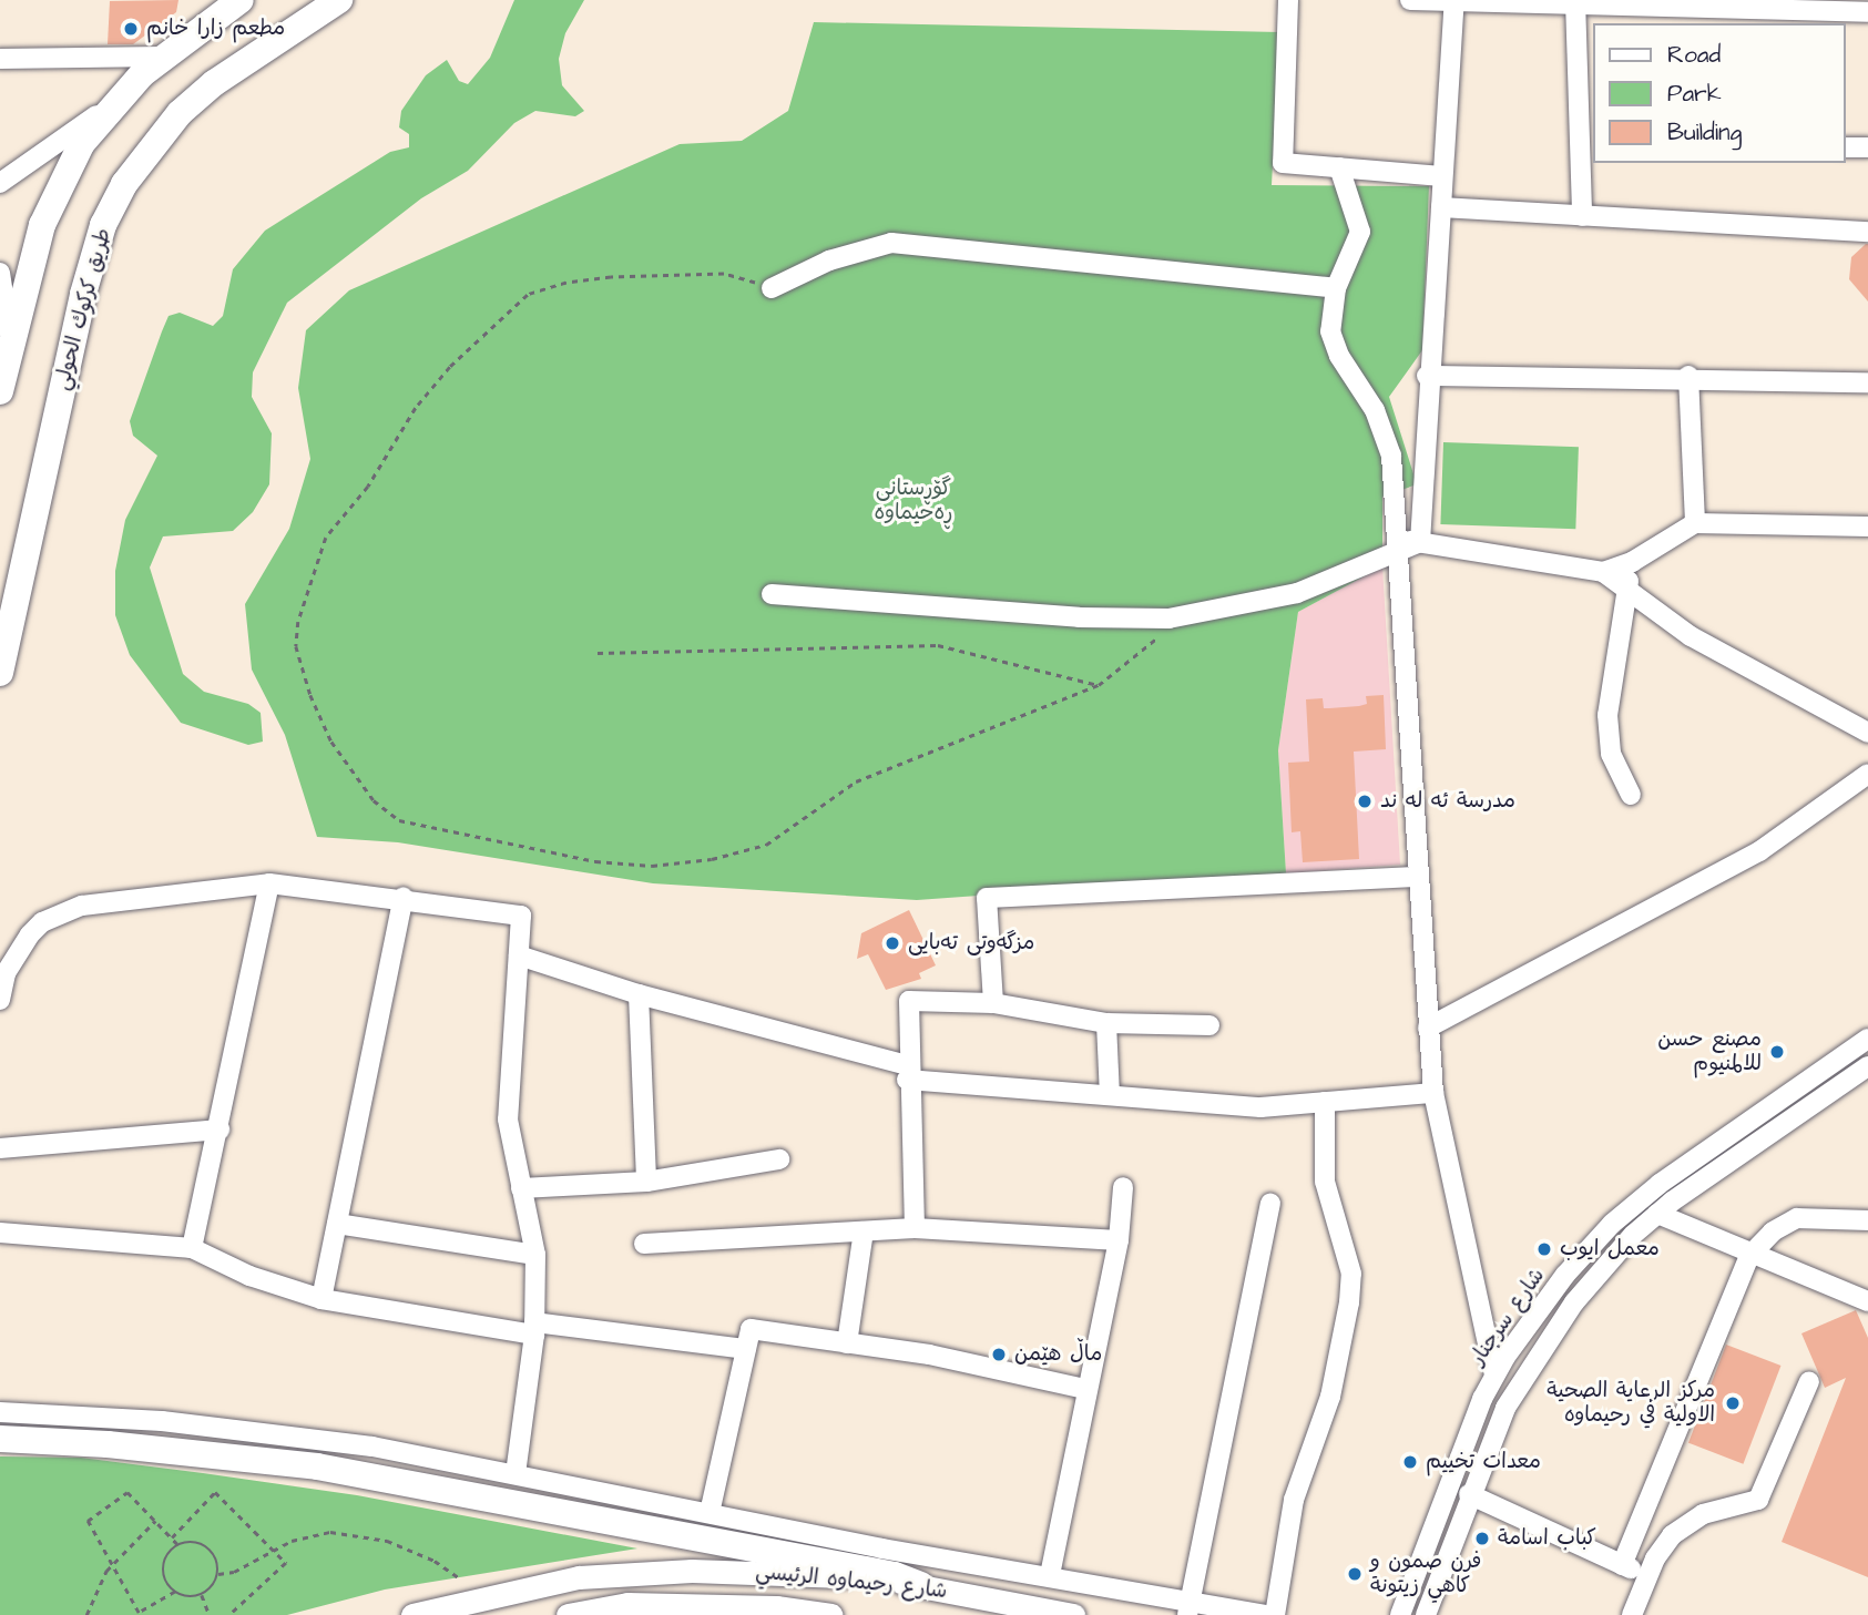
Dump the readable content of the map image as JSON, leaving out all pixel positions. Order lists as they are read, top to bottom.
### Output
{
  "streets": {
    "highway": ["طريق كركوك الحولي"],
    "main road": ["شارع رحيماوه الرئيسي"],
    "street": ["شارع سرجنار"]
  },
  "parks": ["گۆڕستانی ڕەحیماوە"],
  "places": [
    "مطعم زارا خانم",
    "مدرسة ئه له ند",
    "مزگەوتی تەبایی",
    "مصنع حسن للالمنيوم",
    "معمل ايوب",
    "ماڵ هێمن",
    "مركز الرعاية الصحیة الاولية في رحيماوه",
    "معدات تخييم",
    "كباب اسامة",
    "فرن صمون و كاهي زيتونة"
  ],
  "legend": ["Road", "Park", "Building"]
}
